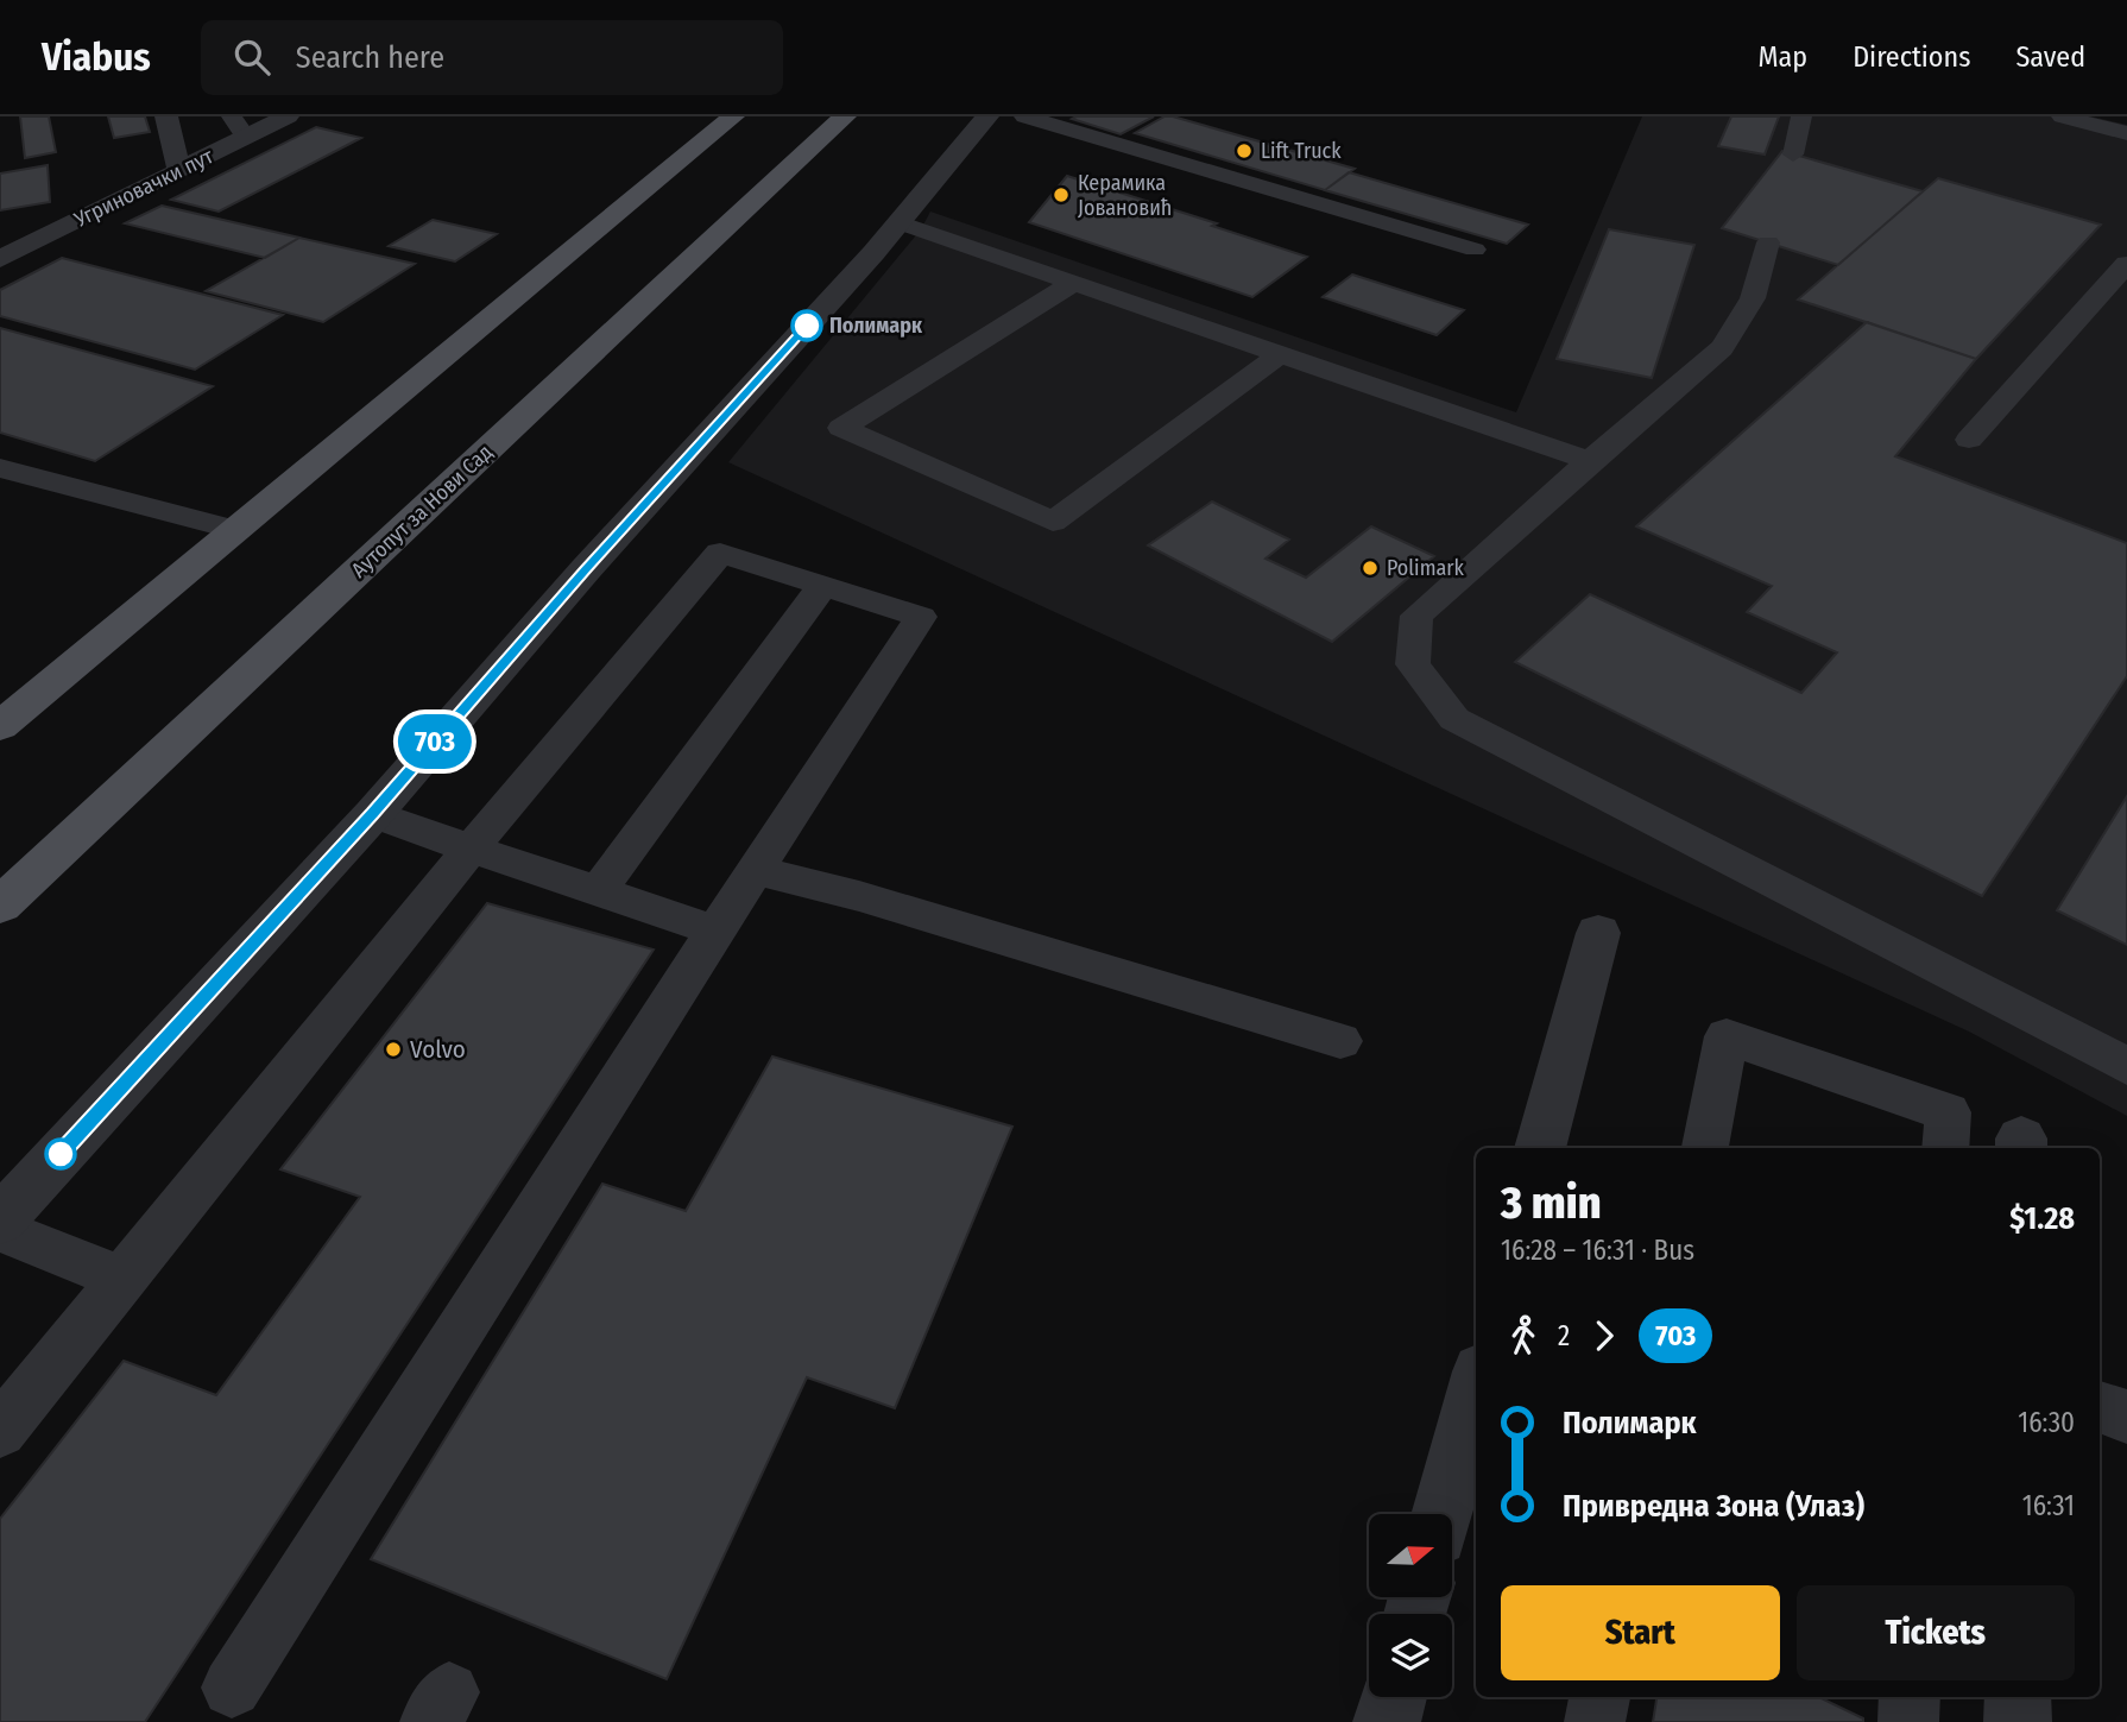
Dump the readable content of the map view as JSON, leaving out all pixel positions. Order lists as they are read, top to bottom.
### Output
{
  "streets": {
    "main road": ["Аутопут за Нови Сад"],
    "street": ["Угриновачки пут"]
  },
  "places": [
    "Lift Truck",
    "Керамика Јовановић",
    "Полимарк",
    "Polimark",
    "Volvo"
  ],
  "lines": ["bus line 703"],
  "north": "right",
  "page": {
    "header": "Viabus",
    "search": "Search here",
    "nav": ["Map", "Directions", "Saved"],
    "on_map": "703",
    "heading": ["3 min", "16:28 – 16:31 · Bus", "$1.28"],
    "legs": ["2", "703"],
    "list": [
      {
        "name": "Полимарк",
        "value": "16:30"
      },
      {
        "name": "Привредна Зона (Улаз)",
        "value": "16:31"
      }
    ],
    "buttons": ["Start", "Tickets"]
  }
}
